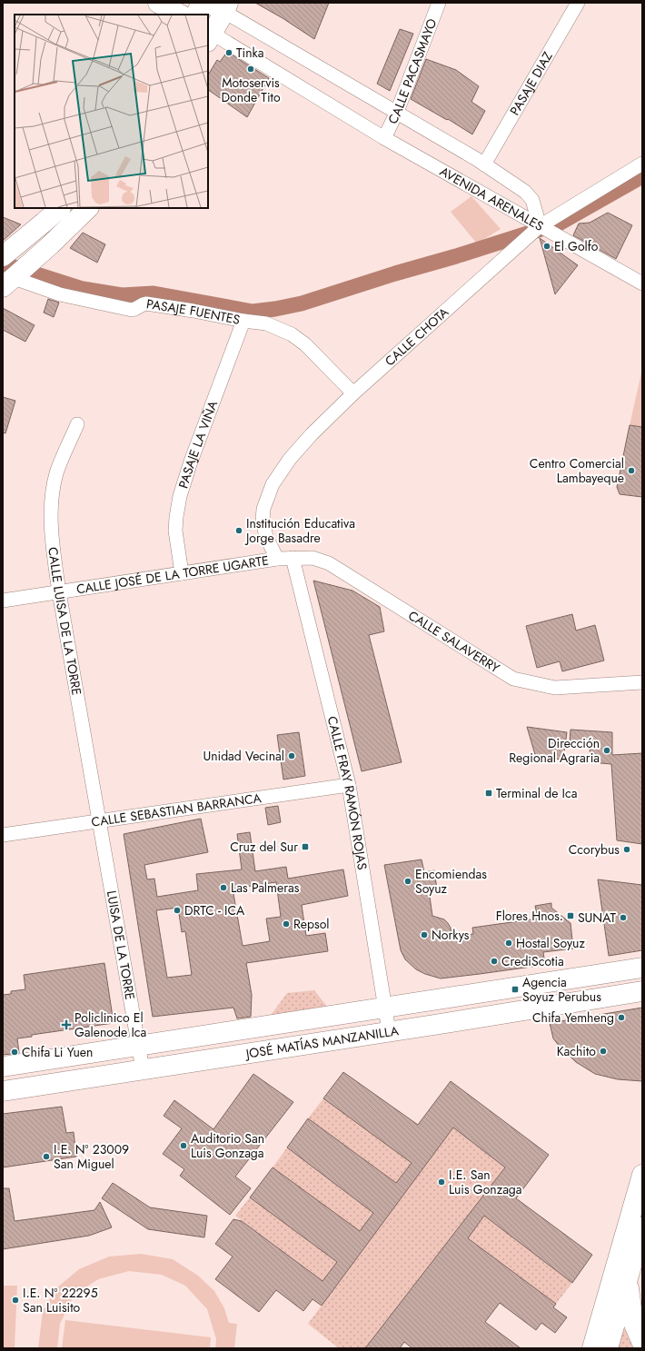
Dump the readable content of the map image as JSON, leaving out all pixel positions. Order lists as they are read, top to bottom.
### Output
{
  "streets": {
    "main road": ["JOSÉ MATÍAS MANZANILLA"],
    "street": [
      "CALLE PACASMAYO",
      "PASAJE DIAZ",
      "AVENIDA ARENALES",
      "PASAJE FUENTES",
      "CALLE CHOTA",
      "PASAJE LA VIÑA",
      "CALLE JOSÉ DE LA TORRE UGARTE",
      "CALLE LUISA DE LA TORRE",
      "CALLE SALAVERRY",
      "CALLE FRAY RAMÓN ROJAS",
      "CALLE SEBASTIAN BARRANCA",
      "LUISA DE LA TORRE"
    ]
  },
  "crossings": [
    ["CALLE PACASMAYO", "AVENIDA ARENALES"],
    ["PASAJE DIAZ", "AVENIDA ARENALES"],
    ["AVENIDA ARENALES", "CALLE CHOTA"],
    ["PASAJE FUENTES", "CALLE CHOTA"],
    ["PASAJE FUENTES", "PASAJE LA VIÑA"],
    ["CALLE CHOTA", "CALLE JOSÉ DE LA TORRE UGARTE"],
    ["CALLE CHOTA", "CALLE SALAVERRY"],
    ["PASAJE LA VIÑA", "CALLE JOSÉ DE LA TORRE UGARTE"],
    ["CALLE JOSÉ DE LA TORRE UGARTE", "CALLE LUISA DE LA TORRE"],
    ["CALLE JOSÉ DE LA TORRE UGARTE", "CALLE SALAVERRY"],
    ["CALLE LUISA DE LA TORRE", "CALLE SEBASTIAN BARRANCA"],
    ["CALLE LUISA DE LA TORRE", "LUISA DE LA TORRE"],
    ["CALLE SALAVERRY", "CALLE FRAY RAMÓN ROJAS"],
    ["CALLE FRAY RAMÓN ROJAS", "CALLE SEBASTIAN BARRANCA"],
    ["CALLE FRAY RAMÓN ROJAS", "JOSÉ MATÍAS MANZANILLA"],
    ["CALLE SEBASTIAN BARRANCA", "LUISA DE LA TORRE"],
    ["LUISA DE LA TORRE", "JOSÉ MATÍAS MANZANILLA"]
  ],
  "places": {
    "other": [
      "Tinka",
      "Motoservis Donde Tito",
      "El Golfo",
      "Centro Comercial Lambayeque",
      "Institución Educativa Jorge Basadre",
      "Dirección Regional Agraria",
      "Unidad Vecinal",
      "Ccorybus",
      "Encomiendas Soyuz",
      "Las Palmeras",
      "DRTC - ICA",
      "SUNAT",
      "Repsol",
      "Norkys",
      "Hostal Soyuz",
      "CrediScotia",
      "Chifa Yemheng",
      "Kachito",
      "Chifa Li Yuen",
      "Auditorio San Luis Gonzaga",
      "I.E. Nº 23009 San Miguel",
      "I.E. San Luis Gonzaga",
      "I.E. Nº 22295 San Luisito"
    ],
    "transit": [
      "Terminal de Ica",
      "Cruz del Sur",
      "Flores Hnos.",
      "Agencia Soyuz Perubus"
    ],
    "health": ["Policlinico El Galenode Ica"]
  }
}
